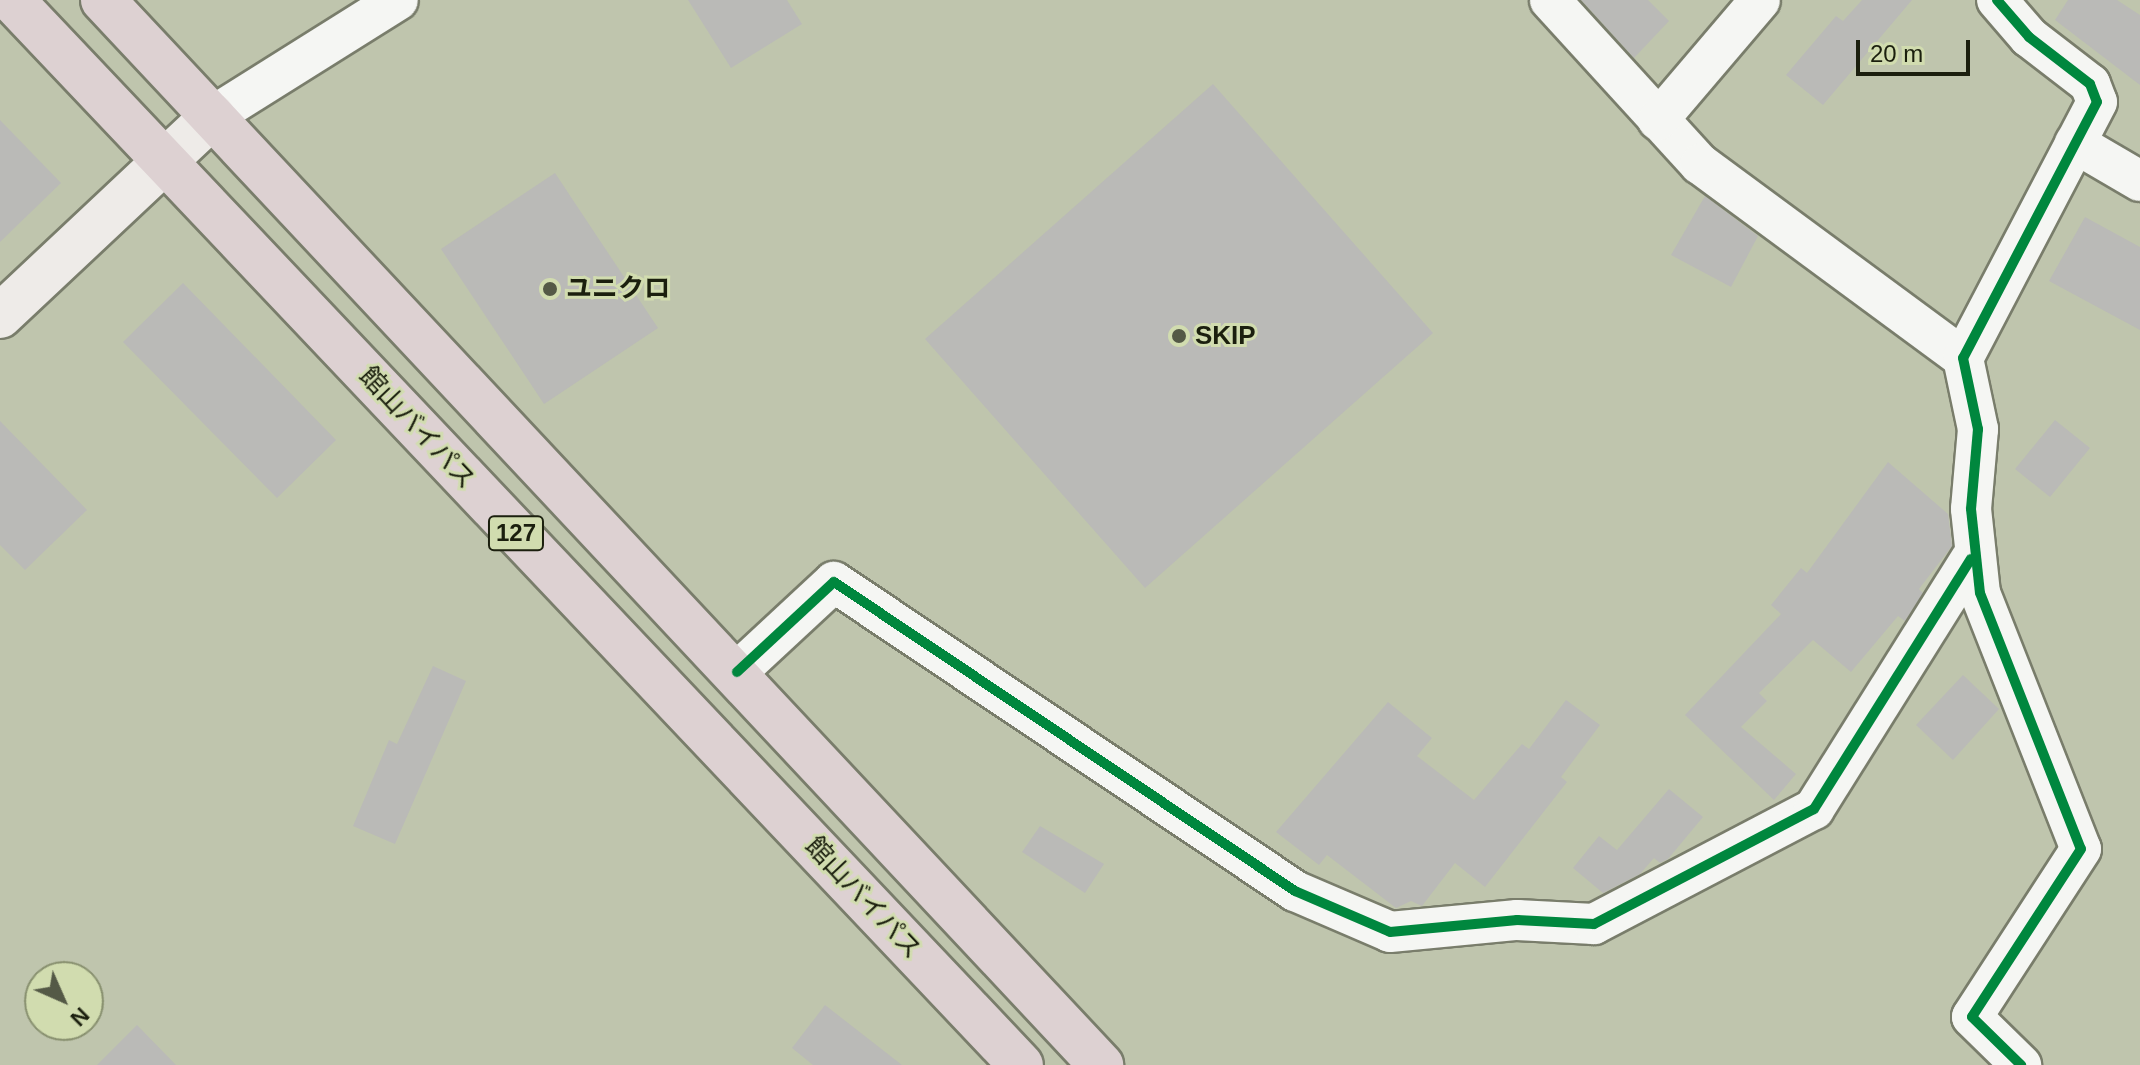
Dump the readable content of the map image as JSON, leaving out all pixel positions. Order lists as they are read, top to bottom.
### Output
{
  "streets": {
    "highway": ["館山バイパス", "127"]
  },
  "places": ["ユニクロ", "SKIP"],
  "scale_bar": "20 m",
  "north": "bottom right"
}
